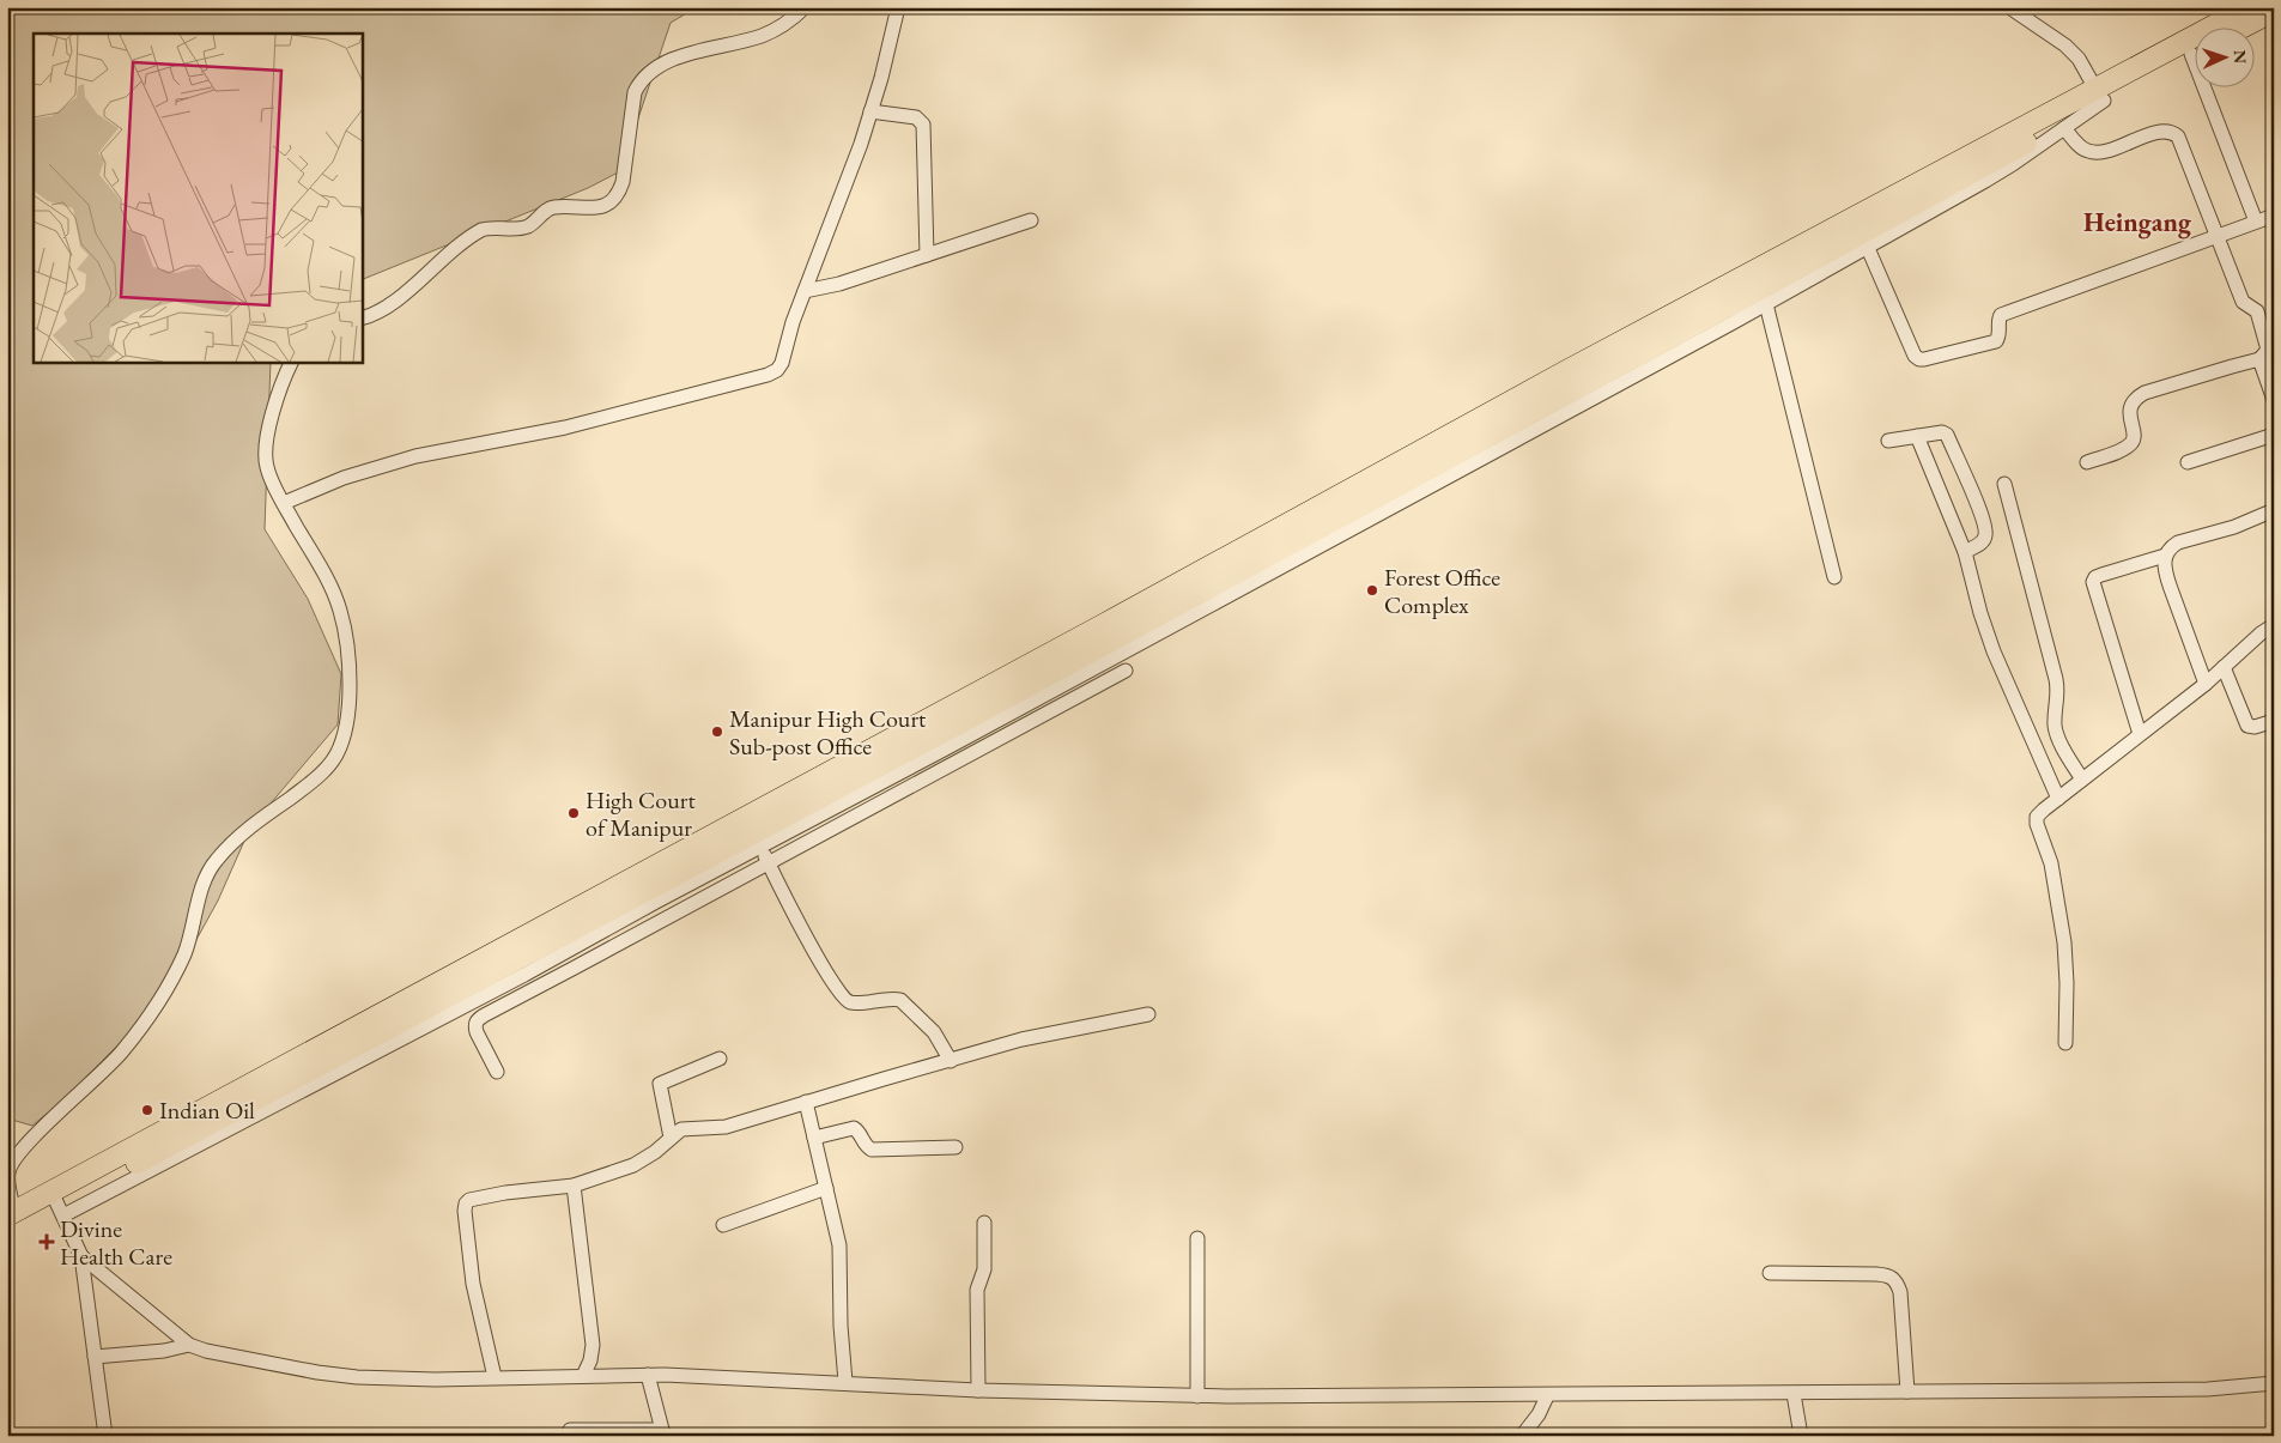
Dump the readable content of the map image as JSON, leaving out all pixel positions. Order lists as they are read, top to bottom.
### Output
{
  "districts": ["Heingang"],
  "places": {
    "other": [
      "Forest Office Complex",
      "Manipur High Court Sub-post Office",
      "High Court of Manipur",
      "Indian Oil"
    ],
    "health": ["Divine Health Care"]
  },
  "north": "right"
}
